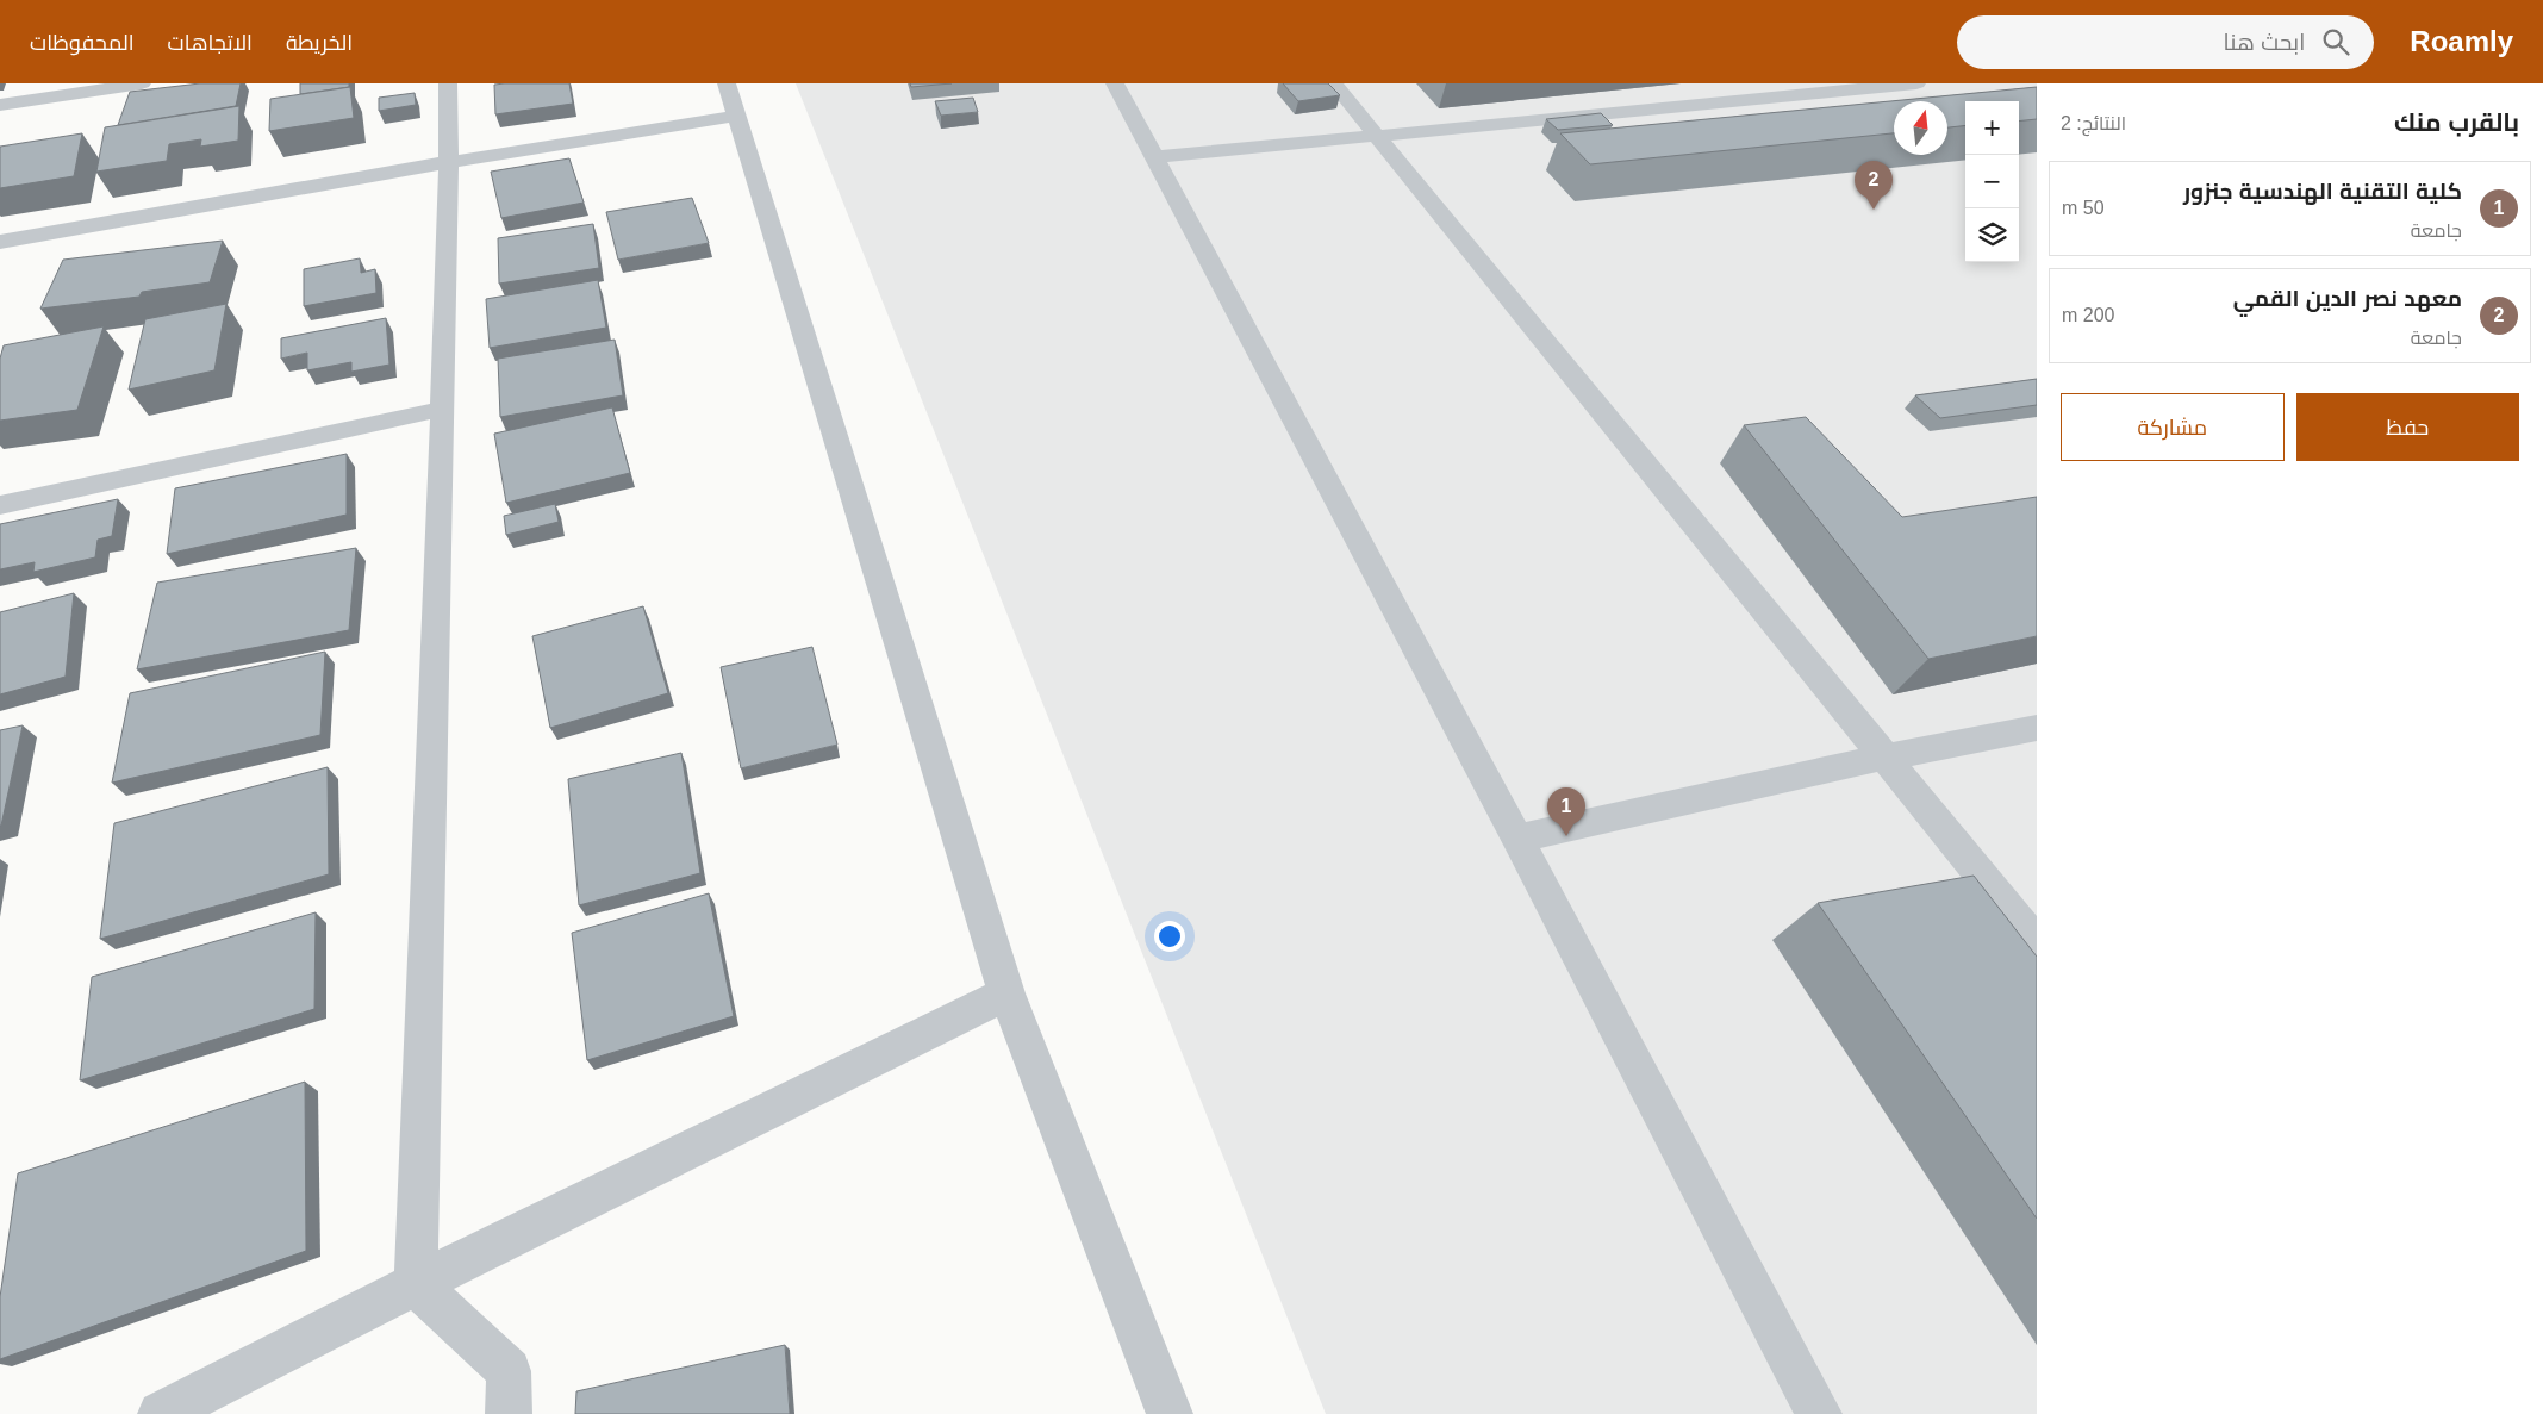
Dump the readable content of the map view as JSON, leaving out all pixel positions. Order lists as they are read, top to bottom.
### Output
{
  "north": "top",
  "page": {
    "header": "Roamly",
    "search": "ابحث هنا",
    "nav": ["الخريطة", "الاتجاهات", "المحفوظات"],
    "heading": ["بالقرب منك", "النتائج: 2"],
    "map_buttons": ["+", "−"],
    "list": [
      {
        "mark": "1",
        "name": "كلية التقنية الهندسية جنزور",
        "note": "جامعة",
        "value": "50 m"
      },
      {
        "mark": "2",
        "name": "معهد نصر الدين القمي",
        "note": "جامعة",
        "value": "200 m"
      }
    ],
    "pins": ["2", "1"],
    "buttons": ["حفظ", "مشاركة"]
  }
}
